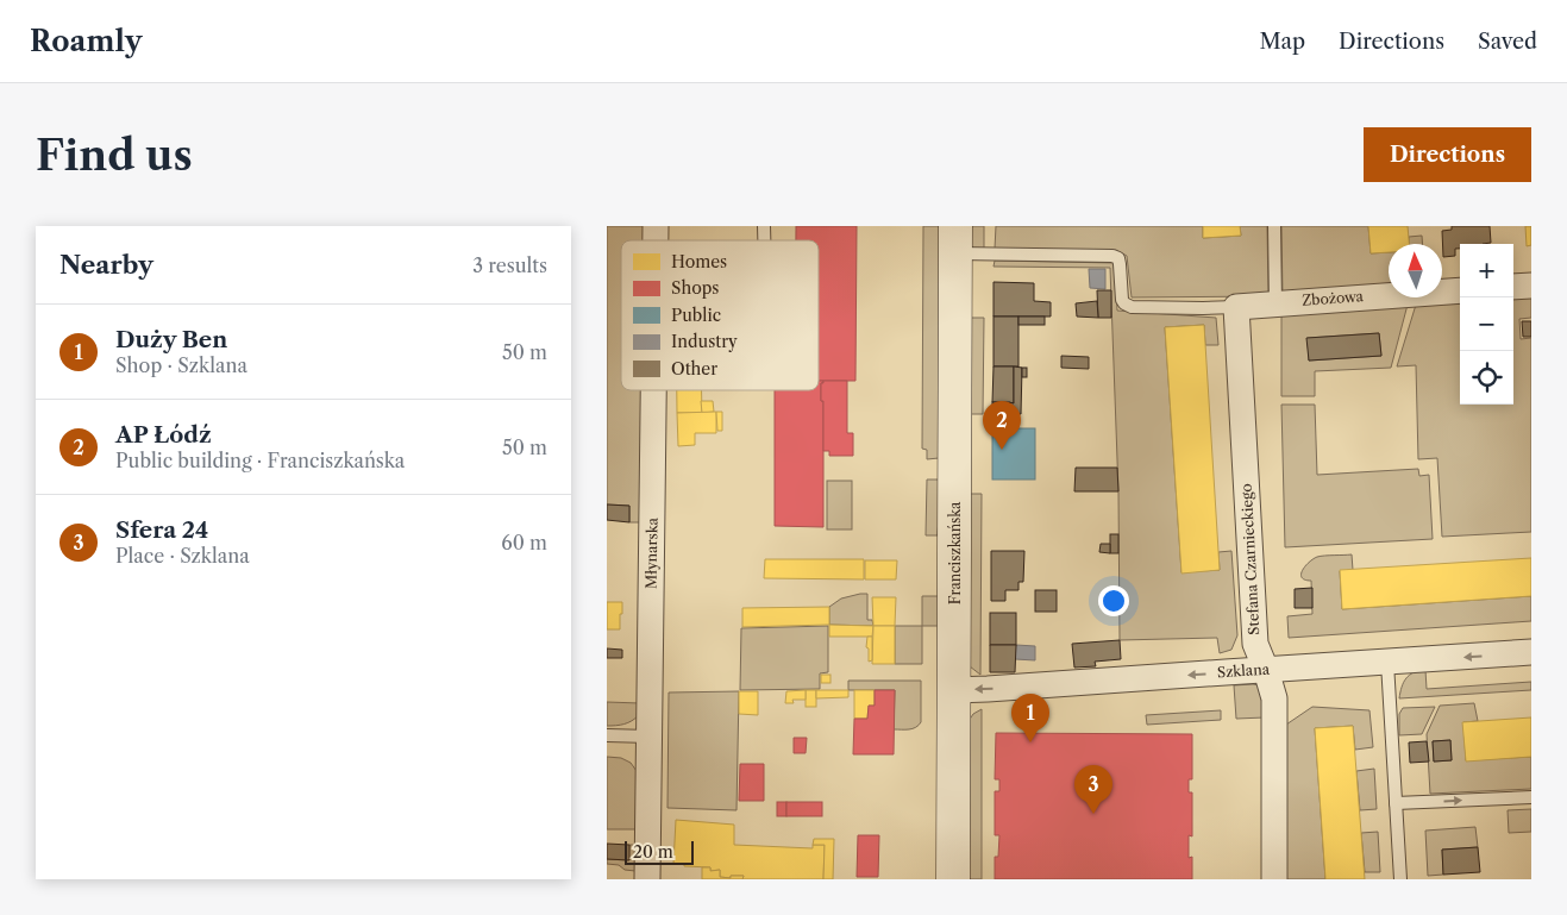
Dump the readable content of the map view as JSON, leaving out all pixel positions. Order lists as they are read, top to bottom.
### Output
{
  "streets": {
    "street": [
      "Zbożowa",
      "Młynarska",
      "Franciszkańska",
      "Stefana Czarnieckiego",
      "Szklana"
    ]
  },
  "crossings": [
    ["Zbożowa", "Stefana Czarnieckiego"],
    ["Franciszkańska", "Szklana"],
    ["Stefana Czarnieckiego", "Szklana"]
  ],
  "one_way": ["Szklana"],
  "legend": [
    "Homes",
    "Shops",
    "Public",
    "Industry",
    "Other"
  ],
  "scale_bar": "20 m",
  "north": "top",
  "page": {
    "header": "Roamly",
    "nav": ["Map", "Directions", "Saved"],
    "buttons": "Directions",
    "title": "Find us",
    "heading": ["Nearby", "3 results"],
    "map_buttons": ["+", "−"],
    "list": [
      {
        "mark": "1",
        "name": "Duży Ben",
        "note": "Shop · Szklana",
        "value": "50 m"
      },
      {
        "mark": "2",
        "name": "AP Łódź",
        "note": "Public building · Franciszkańska",
        "value": "50 m"
      },
      {
        "mark": "3",
        "name": "Sfera 24",
        "note": "Place · Szklana",
        "value": "60 m"
      }
    ],
    "pins": ["2", "1", "3"],
    "scale": "20 m"
  }
}
